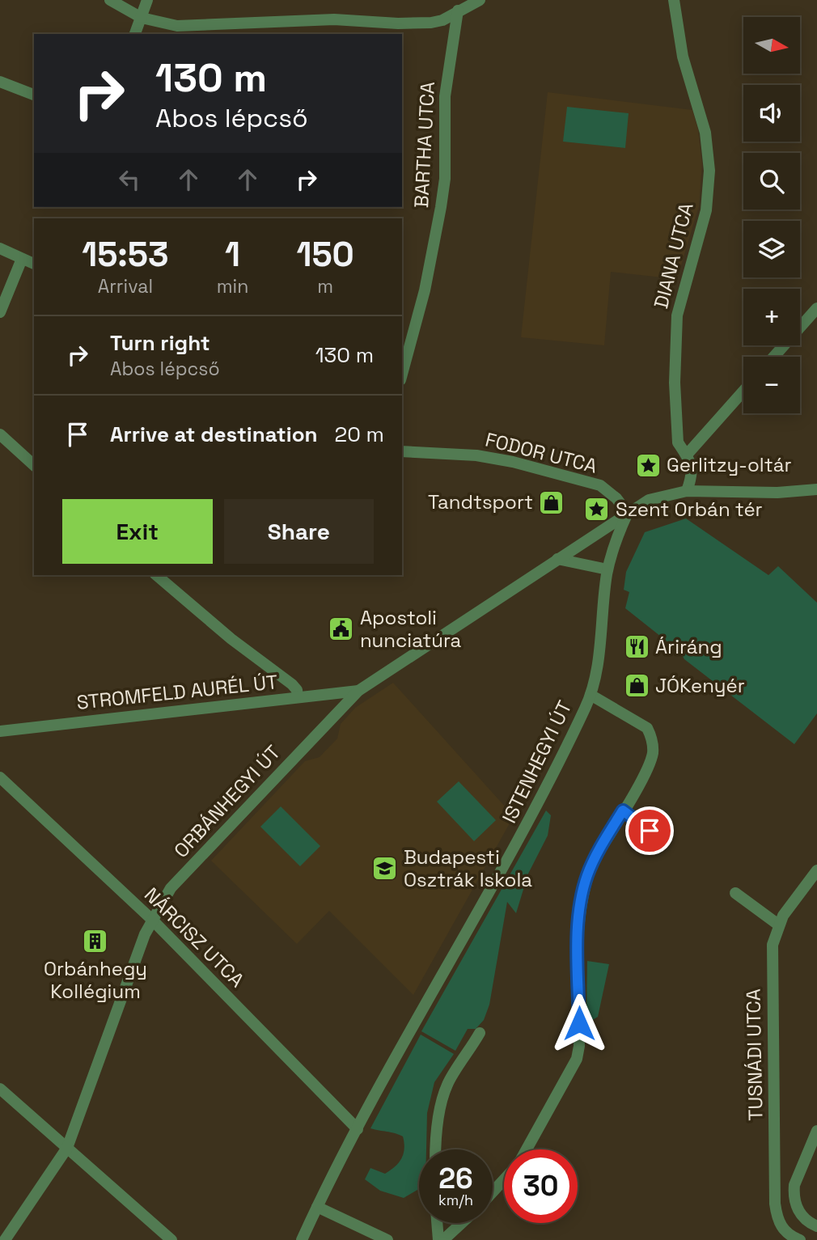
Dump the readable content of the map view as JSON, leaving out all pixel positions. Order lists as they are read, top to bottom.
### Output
{
  "streets": {
    "street": [
      "BARTHA UTCA",
      "DIANA UTCA",
      "FODOR UTCA",
      "STROMFELD AURÉL ÚT",
      "ISTENHEGYI ÚT",
      "ORBÁNHEGYI ÚT",
      "NÁRCISZ UTCA",
      "TUSNÁDI UTCA"
    ]
  },
  "crossings": [
    ["FODOR UTCA", "ISTENHEGYI ÚT"],
    ["FODOR UTCA", "ORBÁNHEGYI ÚT"],
    ["STROMFELD AURÉL ÚT", "ORBÁNHEGYI ÚT"],
    ["ISTENHEGYI ÚT", "ORBÁNHEGYI ÚT"],
    ["ISTENHEGYI ÚT", "NÁRCISZ UTCA"],
    ["ORBÁNHEGYI ÚT", "NÁRCISZ UTCA"]
  ],
  "places": {
    "place": ["Gerlitzy-oltár", "Szent Orbán tér"],
    "shop": ["Tandtsport", "JÓKenyér"],
    "public building": ["Apostoli nunciatúra"],
    "restaurant": ["Áriráng"],
    "school or university": ["Budapesti Osztrák Iskola"],
    "building": ["Orbánhegy Kollégium"]
  },
  "north": "right",
  "page": {
    "map_buttons": ["+", "−"],
    "turn": ["130 m", "Abos lépcső"],
    "eta": [
      "15:53",
      "Arrival",
      "1",
      "min",
      "150",
      "m"
    ],
    "list": [
      {
        "name": "Turn right",
        "note": "Abos lépcső",
        "value": "130 m"
      },
      {
        "name": "Arrive at destination",
        "value": "20 m"
      }
    ],
    "buttons": ["Exit", "Share"],
    "speed": "26 km/h",
    "limit": "30"
  }
}
